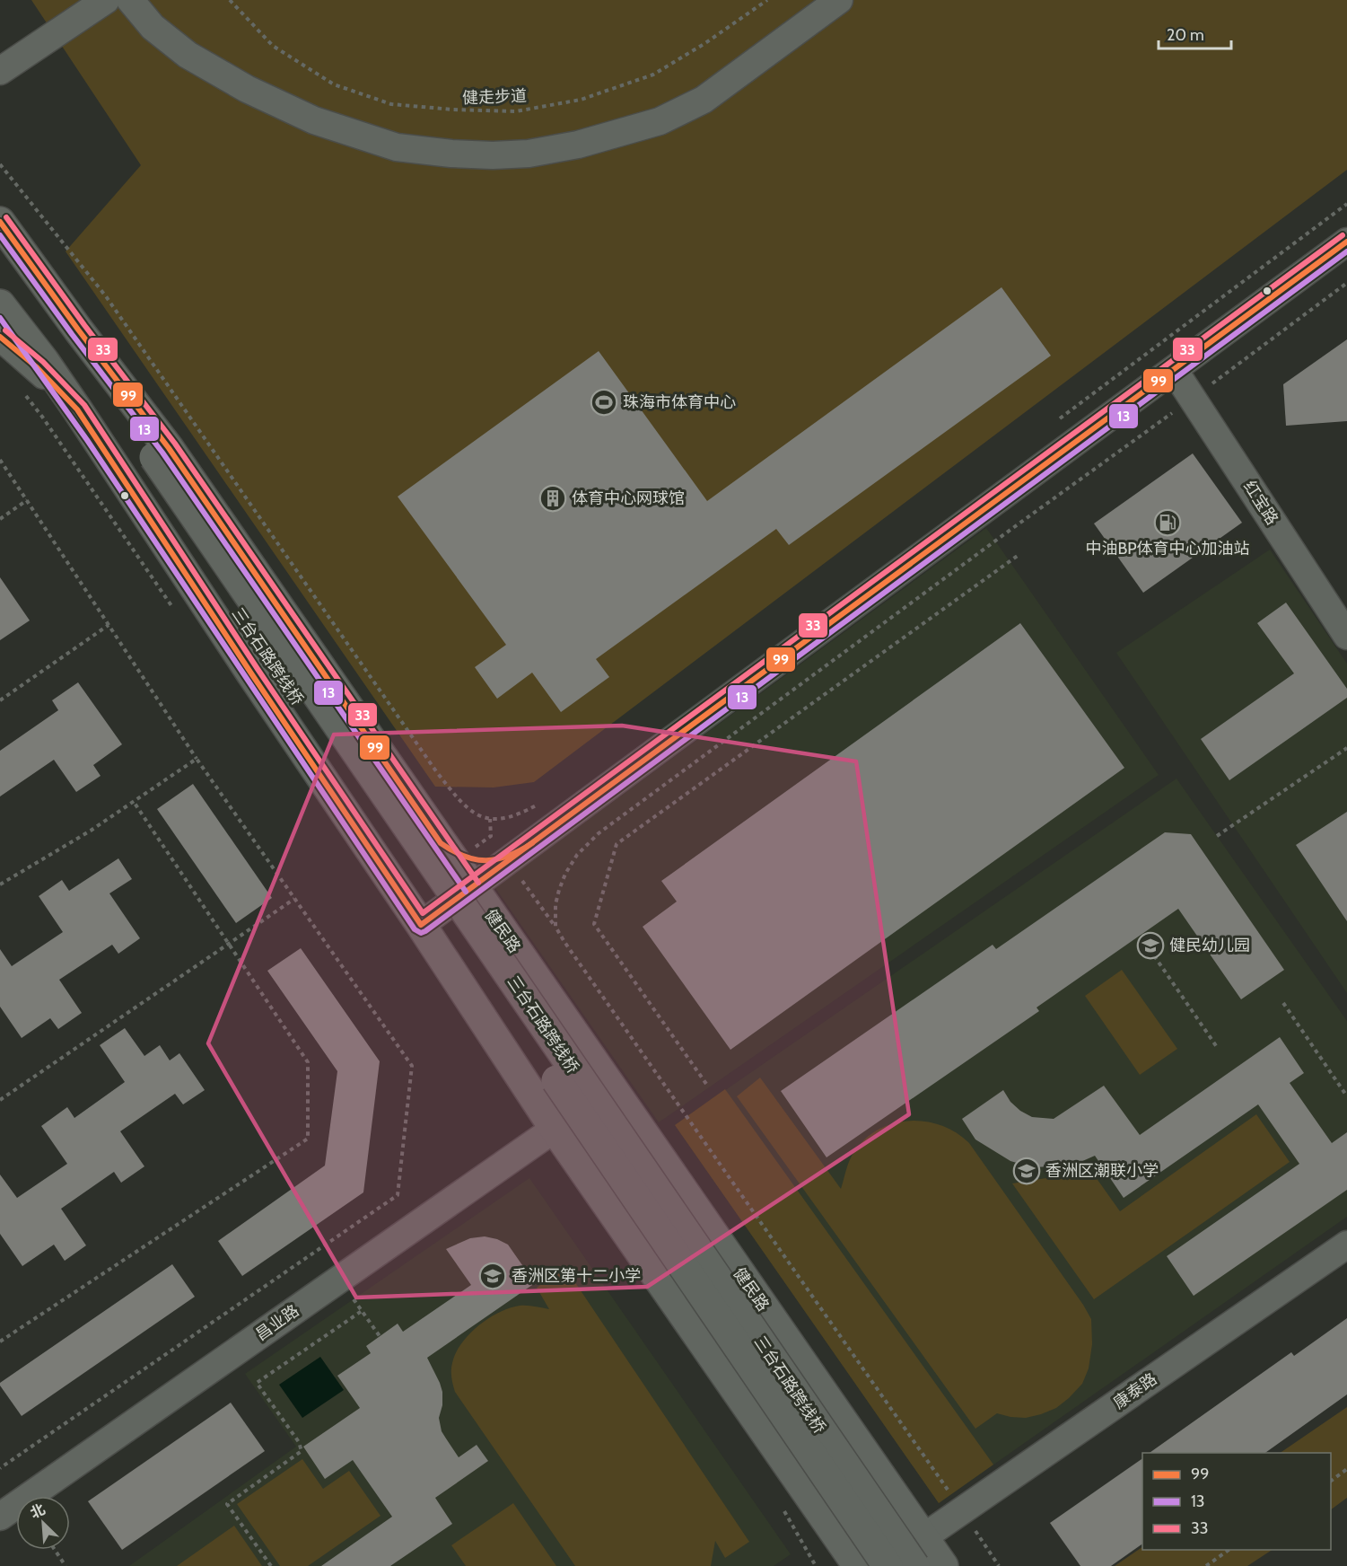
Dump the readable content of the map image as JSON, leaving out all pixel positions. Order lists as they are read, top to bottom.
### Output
{
  "streets": {
    "main road": ["三台石路跨线桥", "健民路"],
    "street": ["红宝路", "昌业路", "康泰路"],
    "path": ["健走步道"]
  },
  "crossings": [
    ["健民路", "康泰路"]
  ],
  "places": {
    "sports": ["珠海市体育中心"],
    "building": ["体育中心网球馆"],
    "fuel station": ["中油BP体育中心加油站"],
    "school or university": ["健民幼儿园", "香洲区潮联小学", "香洲区第十二小学"]
  },
  "lines": ["transit line 33", "transit line 99", "transit line 13"],
  "legend": ["99", "13", "33"],
  "scale_bar": "20 m",
  "north": "top left"
}
